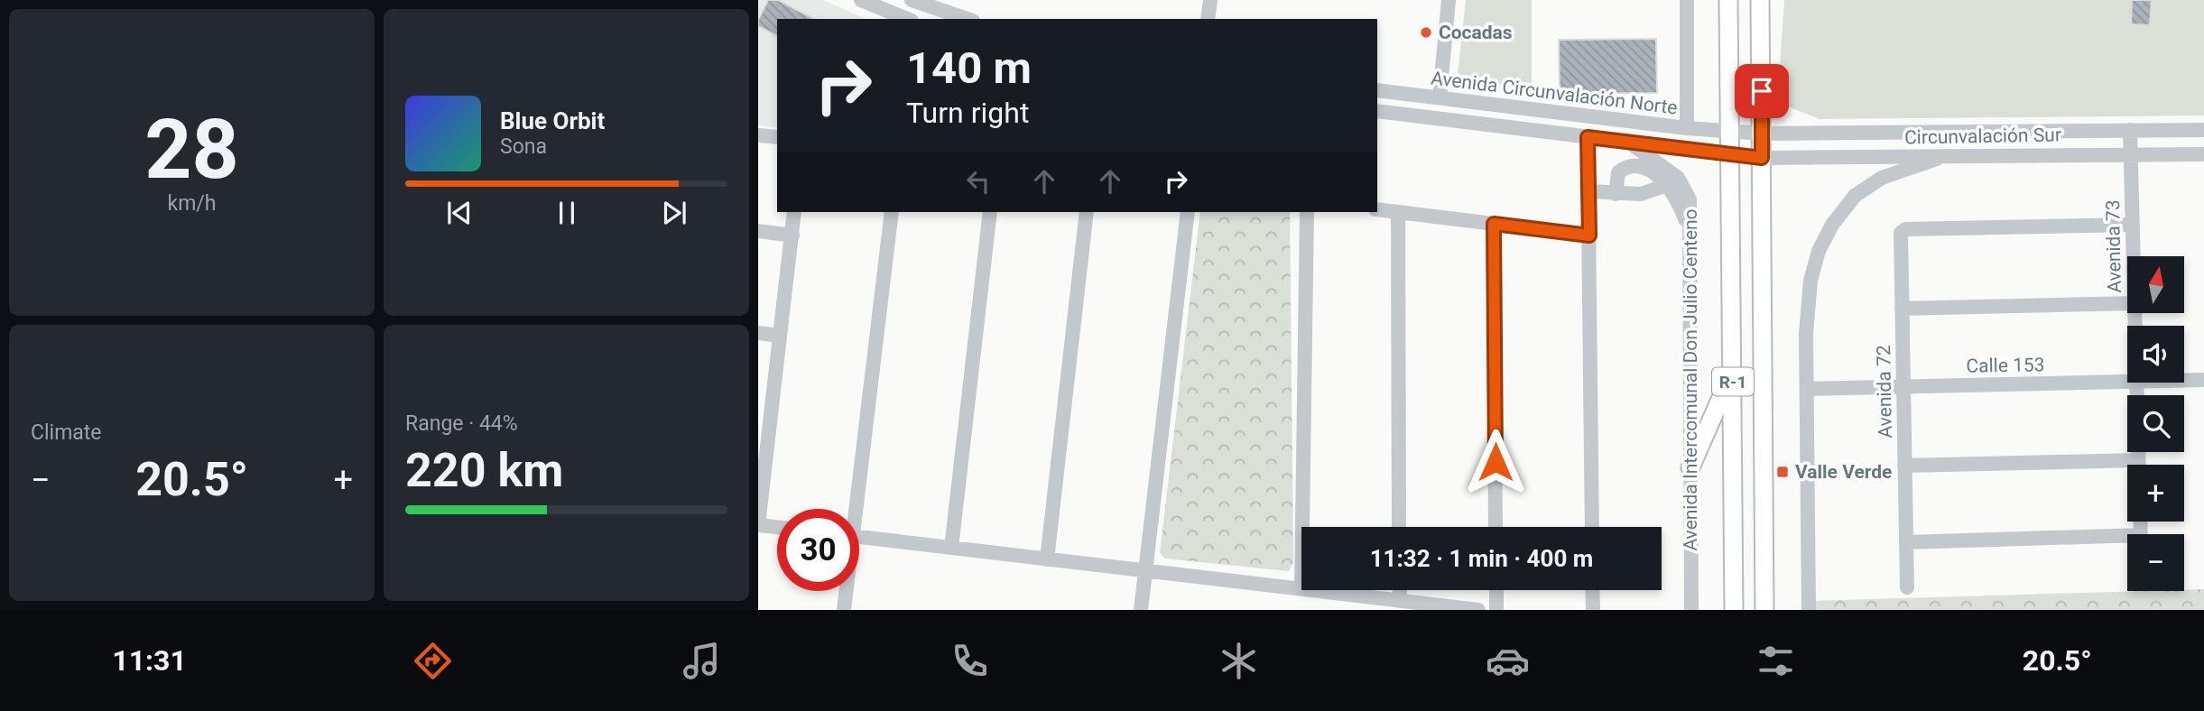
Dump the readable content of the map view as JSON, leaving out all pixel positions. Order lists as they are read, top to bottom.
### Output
{
  "streets": {
    "main road": ["Avenida Intercomunal Don Julio Centeno", "R-1"],
    "street": [
      "Avenida Circunvalación Norte",
      "Circunvalación Sur",
      "Avenida 73",
      "Calle 153",
      "Avenida 72"
    ]
  },
  "crossings": [
    ["Avenida Circunvalación Norte", "Circunvalación Sur"],
    ["Avenida Circunvalación Norte", "Avenida Intercomunal Don Julio Centeno"],
    ["Avenida Circunvalación Norte", "R-1"],
    ["Circunvalación Sur", "Avenida 73"],
    ["Circunvalación Sur", "R-1"],
    ["Avenida 73", "Avenida 72"],
    ["Calle 153", "Avenida 72"]
  ],
  "places": {
    "other": ["Cocadas"],
    "transit": ["Valle Verde"]
  },
  "north": "top",
  "page": {
    "tile": [
      ["28", "km/h"],
      "Climate",
      ["Range · 44%", "220 km"]
    ],
    "turn": ["140 m", "Turn right"],
    "song": ["Blue Orbit", "Sona"],
    "map_buttons": ["+", "−"],
    "heat": ["−", "20.5°", "+"],
    "limit": "30",
    "trip": "11:32 · 1 min · 400 m",
    "tabs": ["11:31", "20.5°"]
  }
}
